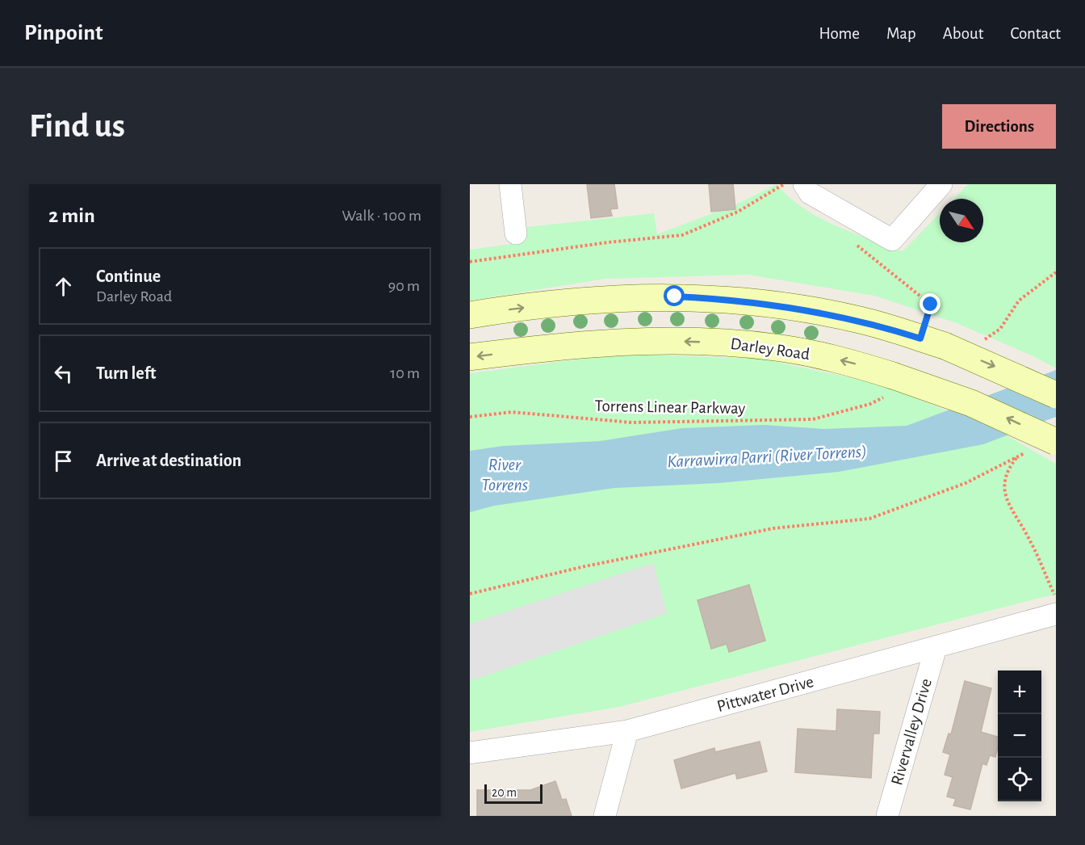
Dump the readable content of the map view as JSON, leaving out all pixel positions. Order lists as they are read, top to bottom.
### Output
{
  "streets": {
    "main road": ["Darley Road"],
    "street": ["Pittwater Drive", "Rivervalley Drive"],
    "path": ["Torrens Linear Parkway"]
  },
  "crossings": [
    ["Pittwater Drive", "Rivervalley Drive"]
  ],
  "water": ["Karrawirra Parri (River Torrens)", "River Torrens"],
  "scale_bar": "20 m",
  "north": "bottom right",
  "page": {
    "header": "Pinpoint",
    "nav": [
      "Home",
      "Map",
      "About",
      "Contact"
    ],
    "buttons": "Directions",
    "title": "Find us",
    "heading": ["2 min", "Walk · 100 m"],
    "list": [
      ["Continue", "Darley Road", "90 m"],
      ["Turn left", "10 m"],
      "Arrive at destination"
    ],
    "map_buttons": ["+", "−"],
    "scale": "20 m"
  }
}
